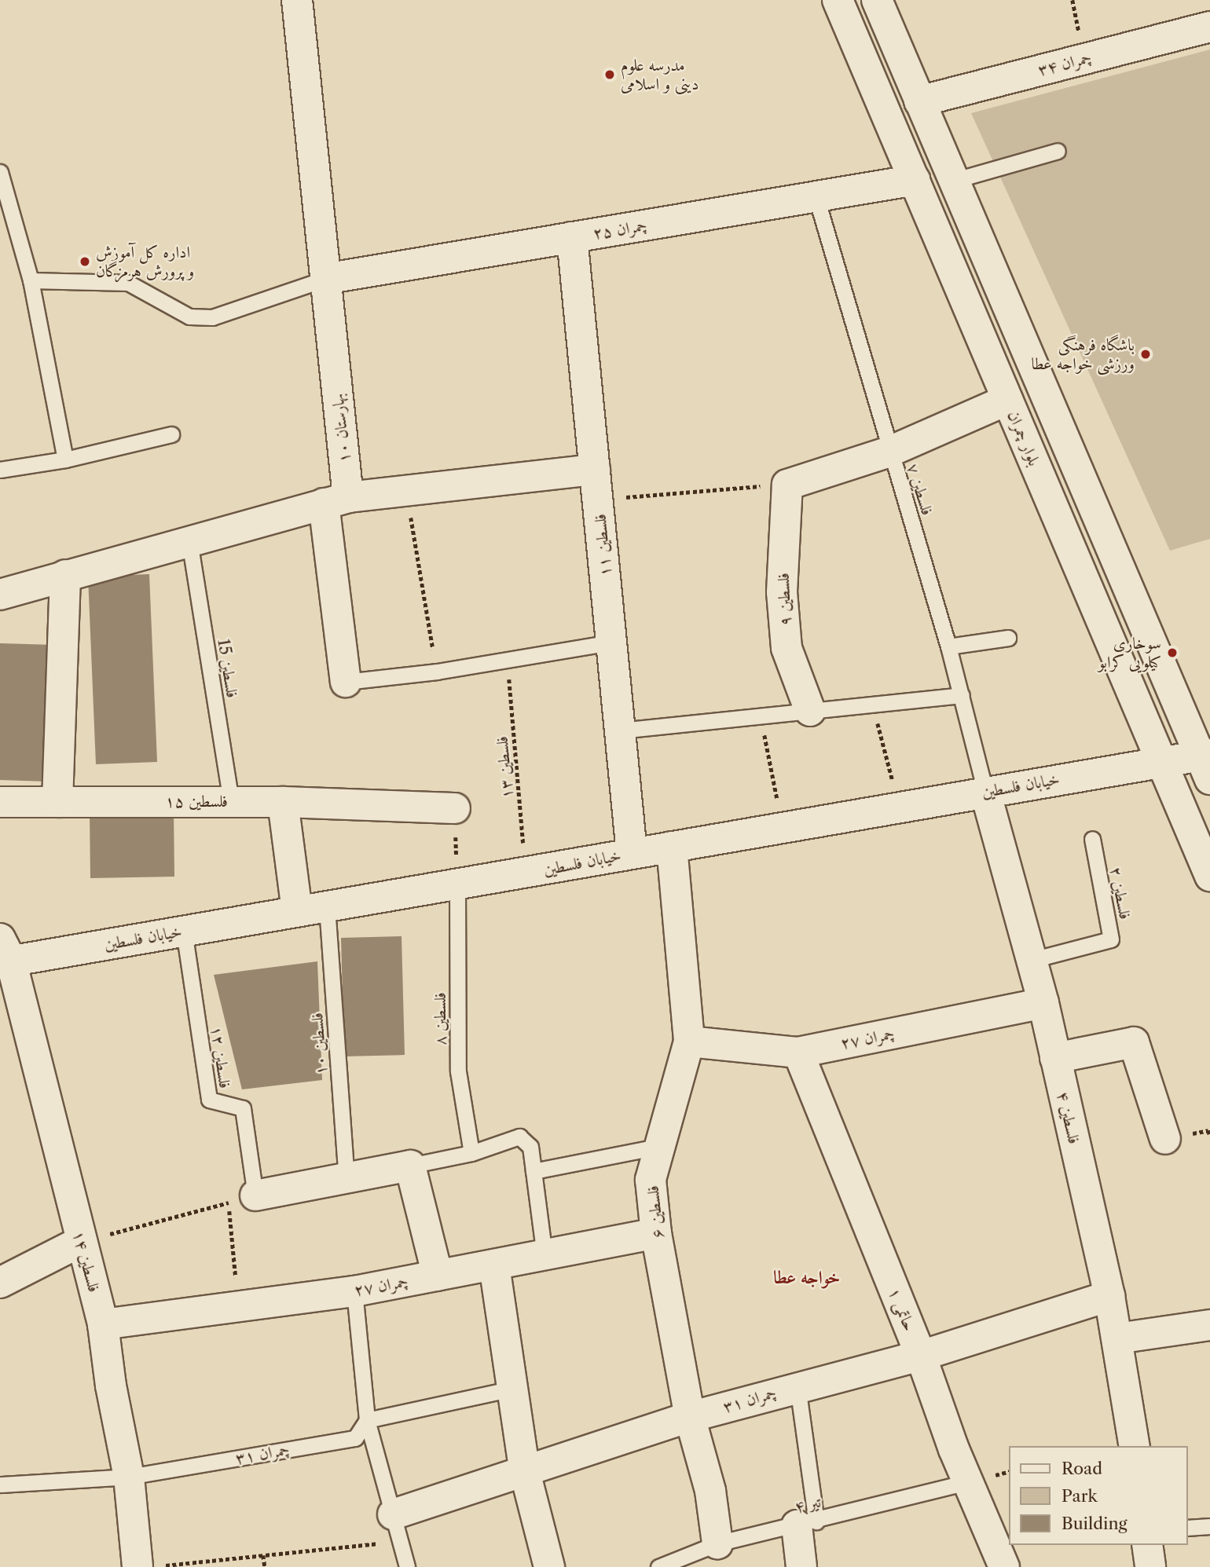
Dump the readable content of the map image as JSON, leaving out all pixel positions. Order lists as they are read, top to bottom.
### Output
{
  "streets": {
    "street": [
      "چمران ۳۴",
      "چمران ۲۵",
      "بهارستان ۱۰",
      "بلوار چمران",
      "فلسطین ۱۱",
      "فلسطین ۹",
      "خیابان فلسطین",
      "فلسطین ۱۵",
      "چمران ۲۷",
      "فلسطین ۴",
      "فلسطین ۶",
      "فلسطین ۱۴",
      "حاتمی ۱",
      "چمران ۳۱"
    ],
    "lane": [
      "فلسطین ۷",
      "فلسطین 15",
      "فلسطین ۲",
      "فلسطین ۸",
      "فلسطین ۱۰",
      "فلسطین ۱۲",
      "تیر ۴"
    ],
    "path": ["فلسطین ۱۳"]
  },
  "crossings": [
    ["چمران ۲۵", "بهارستان ۱۰"],
    ["چمران ۲۵", "بلوار چمران"],
    ["چمران ۲۵", "فلسطین ۷"],
    ["چمران ۲۵", "فلسطین ۱۱"],
    ["بلوار چمران", "خیابان فلسطین"],
    ["فلسطین ۷", "خیابان فلسطین"],
    ["فلسطین ۷", "فلسطین ۴"],
    ["فلسطین ۱۱", "خیابان فلسطین"],
    ["فلسطین 15", "فلسطین ۱۵"],
    ["فلسطین ۱۳", "خیابان فلسطین"],
    ["خیابان فلسطین", "فلسطین ۸"],
    ["خیابان فلسطین", "فلسطین ۱۰"],
    ["خیابان فلسطین", "فلسطین ۱۲"],
    ["خیابان فلسطین", "فلسطین ۴"],
    ["خیابان فلسطین", "فلسطین ۶"],
    ["خیابان فلسطین", "فلسطین ۱۴"],
    ["فلسطین ۲", "فلسطین ۴"],
    ["چمران ۲۷", "فلسطین ۴"],
    ["چمران ۲۷", "فلسطین ۶"],
    ["چمران ۲۷", "فلسطین ۱۴"],
    ["چمران ۲۷", "حاتمی ۱"],
    ["فلسطین ۴", "چمران ۳۱"],
    ["فلسطین ۶", "چمران ۳۱"],
    ["فلسطین ۶", "تیر ۴"],
    ["فلسطین ۱۴", "چمران ۳۱"],
    ["حاتمی ۱", "چمران ۳۱"],
    ["حاتمی ۱", "تیر ۴"]
  ],
  "districts": ["خواجه عطا"],
  "places": [
    "مدرسه علوم دینی و اسلامی",
    "اداره کل آموزش و پرورش هرمزگان",
    "باشگاه فرهنگی ورزشی خواجه عطا",
    "سوخاری کیلویی کرابو"
  ],
  "legend": ["Road", "Park", "Building"]
}
